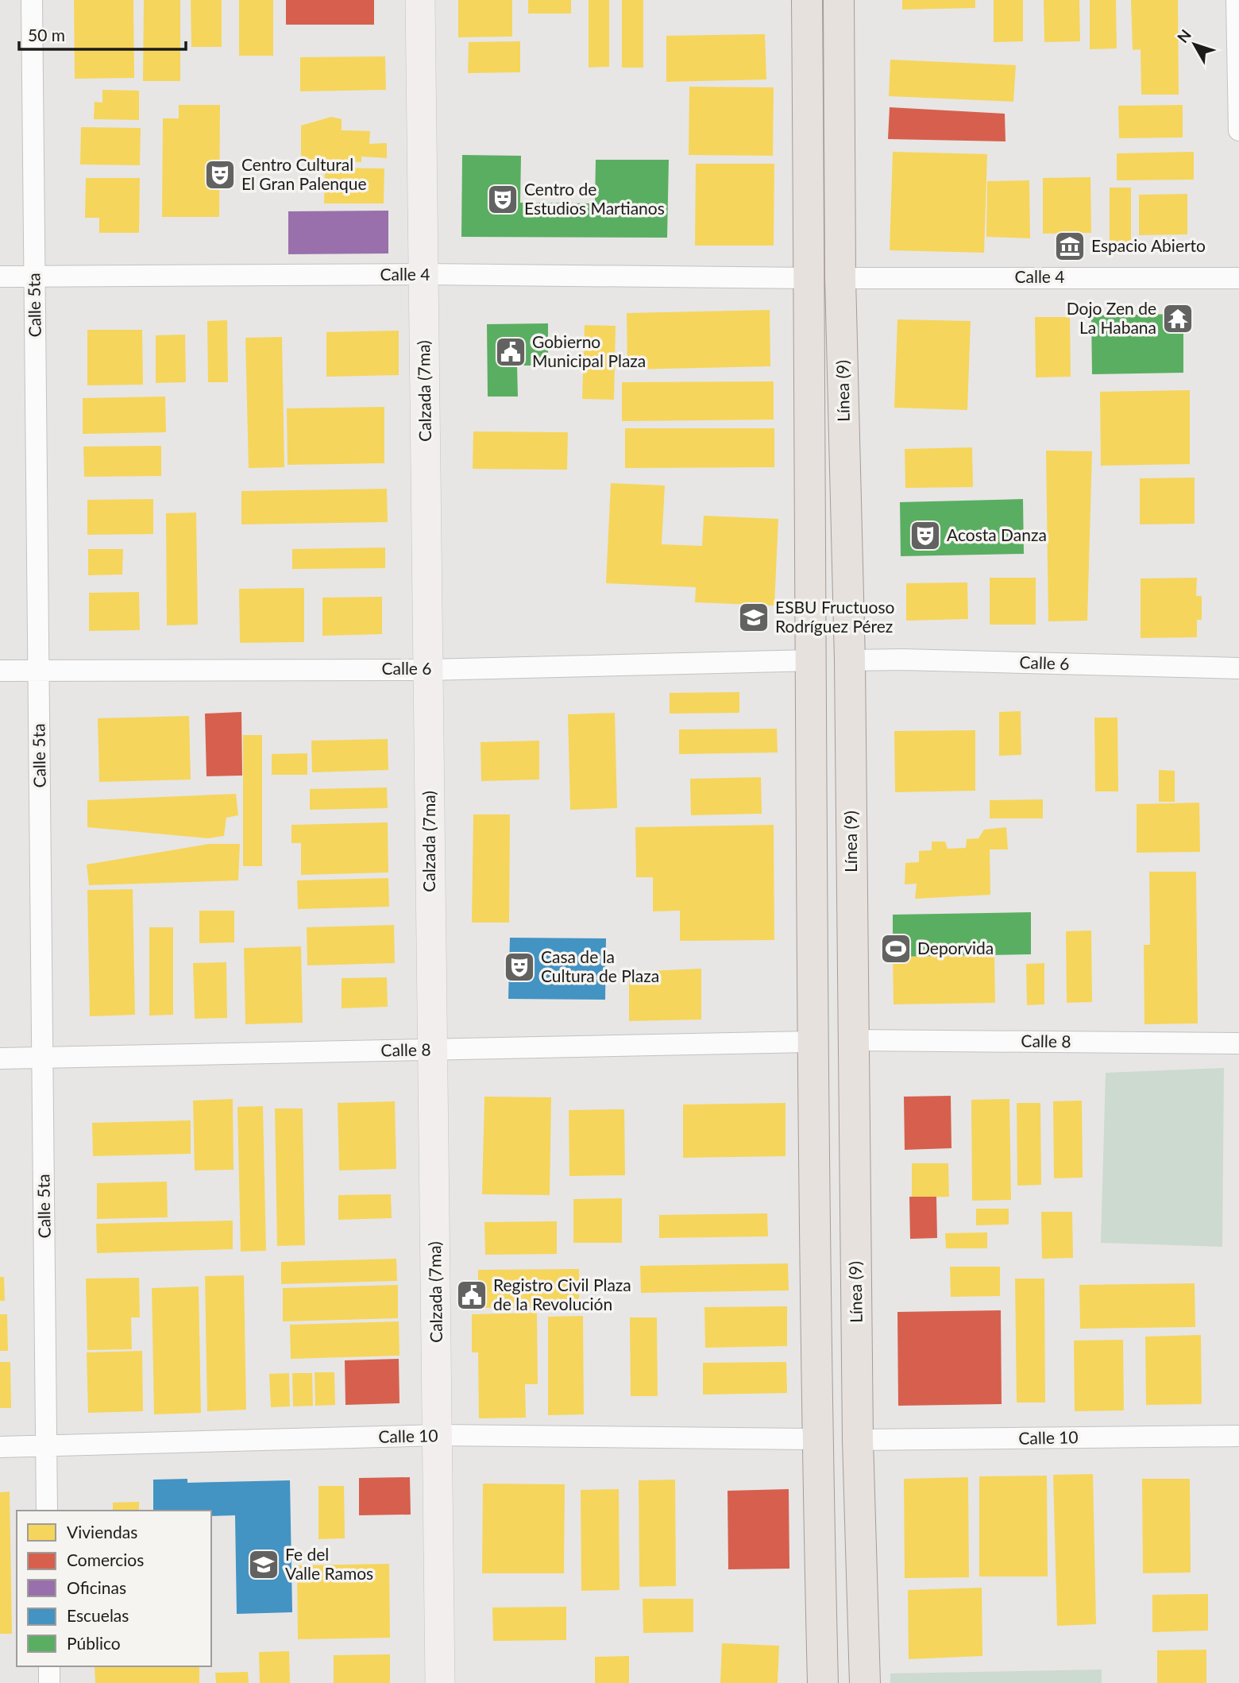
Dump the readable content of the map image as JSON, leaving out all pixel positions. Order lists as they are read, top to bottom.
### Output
{
  "streets": {
    "main road": ["Calzada (7ma)", "Línea (9)"],
    "street": [
      "Calle 4",
      "Calle 5ta",
      "Calle 6",
      "Calle 8",
      "Calle 10"
    ]
  },
  "crossings": [
    ["Calle 4", "Calle 5ta"],
    ["Calle 4", "Calzada (7ma)"],
    ["Calle 4", "Línea (9)"],
    ["Calle 5ta", "Calle 6"],
    ["Calle 5ta", "Calle 8"],
    ["Calle 5ta", "Calle 10"],
    ["Calzada (7ma)", "Calle 6"],
    ["Calzada (7ma)", "Calle 8"],
    ["Calzada (7ma)", "Calle 10"],
    ["Línea (9)", "Calle 6"],
    ["Línea (9)", "Calle 8"],
    ["Línea (9)", "Calle 10"]
  ],
  "places": {
    "theatre": [
      "Centro Cultural El Gran Palenque",
      "Centro de Estudios Martianos",
      "Acosta Danza",
      "Casa de la Cultura de Plaza"
    ],
    "museum": ["Espacio Abierto"],
    "temple": ["Dojo Zen de La Habana"],
    "public building": ["Gobierno Municipal Plaza", "Registro Civil Plaza de la Revolución"],
    "school or university": ["ESBU Fructuoso Rodríguez Pérez", "Fe del Valle Ramos"],
    "sports": ["Deporvida"]
  },
  "legend": [
    "Viviendas",
    "Comercios",
    "Oficinas",
    "Escuelas",
    "Público"
  ],
  "scale_bar": "50 m",
  "north": "top left"
}
